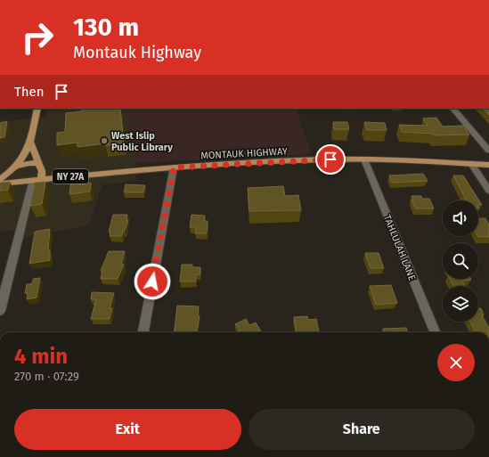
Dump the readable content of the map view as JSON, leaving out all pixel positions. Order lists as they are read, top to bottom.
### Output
{
  "streets": {
    "main road": ["MONTAUK HIGHWAY", "NY 27A"],
    "street": ["TAHLULAH LANE"]
  },
  "crossings": [
    ["MONTAUK HIGHWAY", "TAHLULAH LANE"]
  ],
  "places": ["West Islip Public Library"],
  "page": {
    "turn": ["130 m", "Montauk Highway"],
    "then": "Then",
    "heading": ["4 min", "270 m · 07:29"],
    "buttons": ["Exit", "Share"]
  }
}
